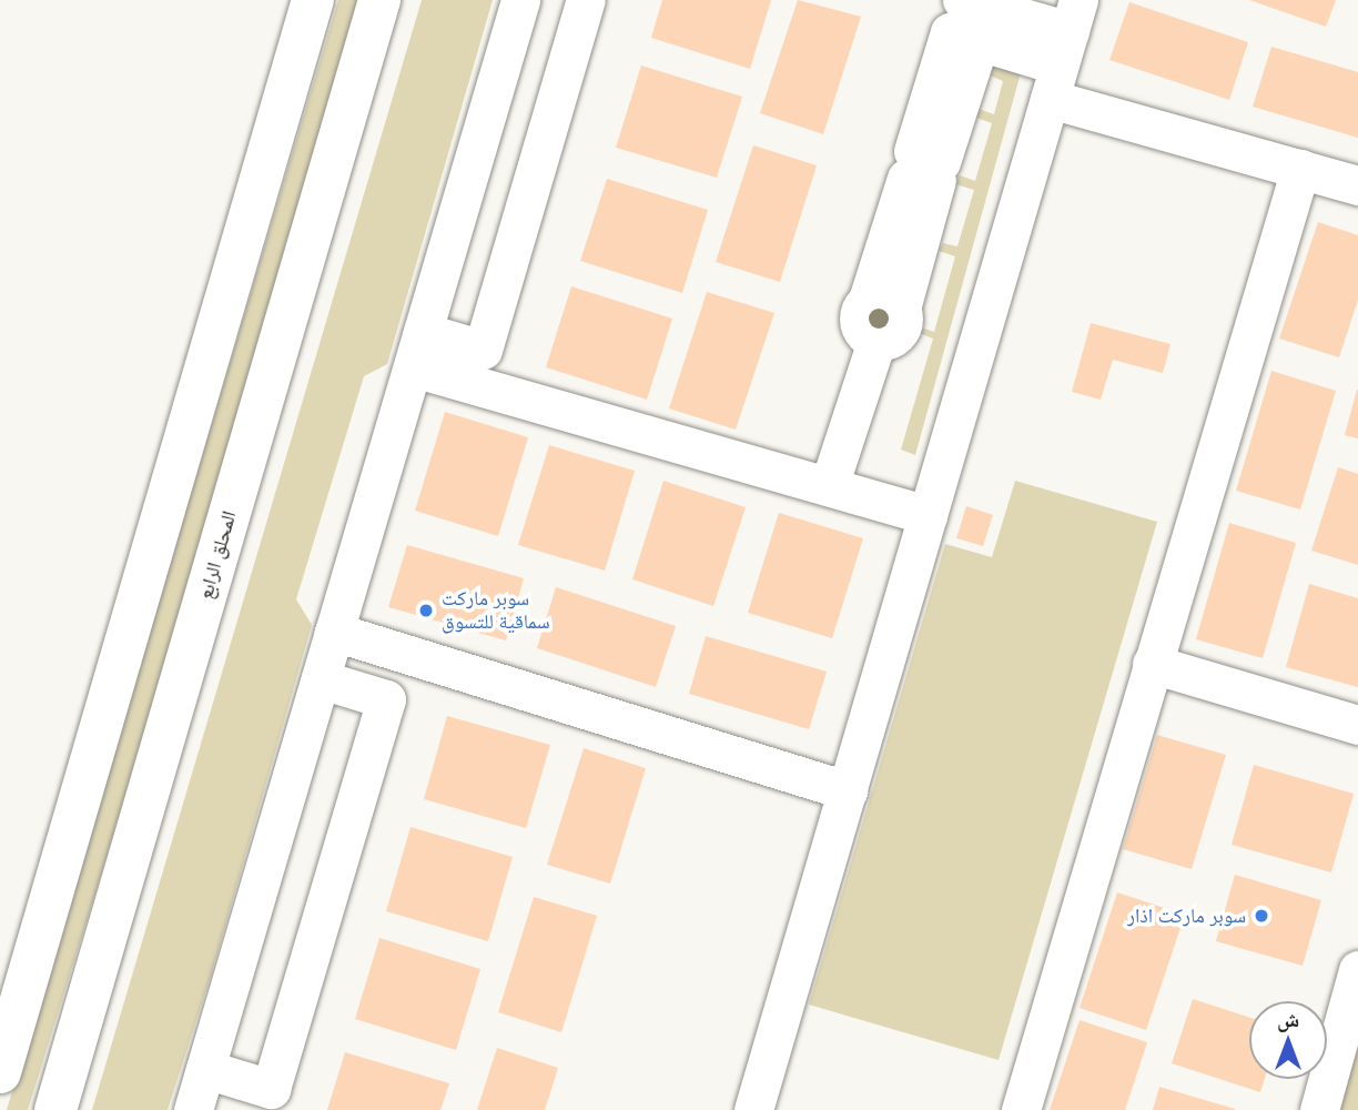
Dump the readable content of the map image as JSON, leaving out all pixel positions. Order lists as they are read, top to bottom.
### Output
{
  "streets": {
    "main road": ["المحلق الرابع"]
  },
  "places": ["سوبر ماركت سماقية للتسوق", "سوبر ماركت اذار"],
  "north": "top"
}
